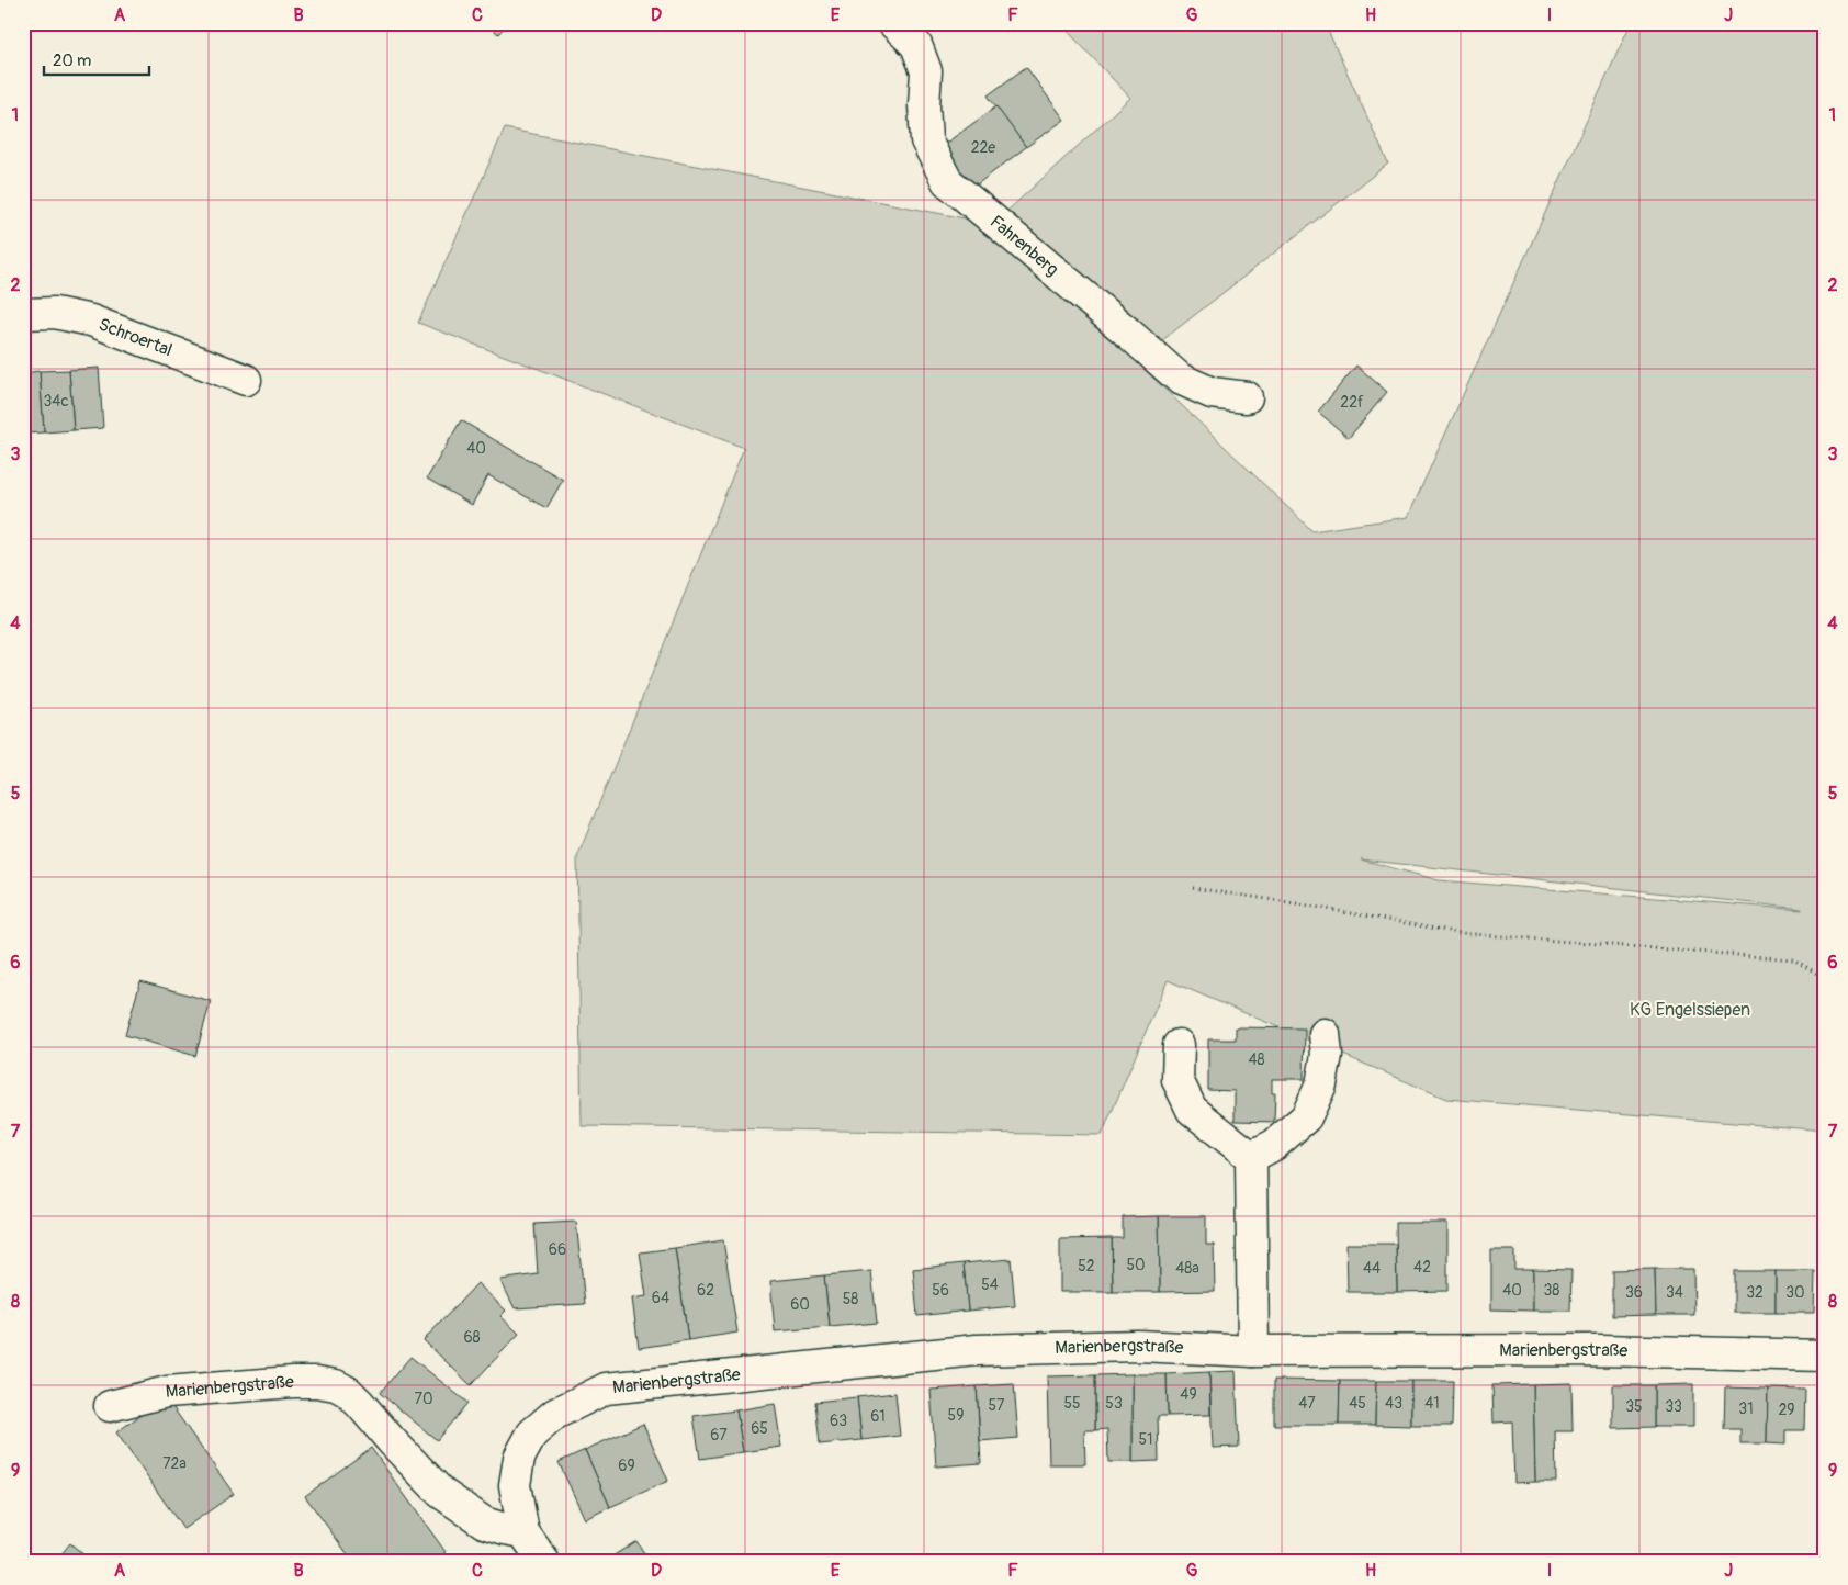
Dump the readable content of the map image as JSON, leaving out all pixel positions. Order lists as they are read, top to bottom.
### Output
{
  "streets": {
    "street": ["Fahrenberg", "Schroertal", "Marienbergstraße"]
  },
  "parks": ["KG Engelssiepen"],
  "house_numbers": [
    "22e",
    "34c",
    "22f",
    "40",
    "48",
    "66",
    "50",
    "52",
    "42",
    "48a",
    "44",
    "54",
    "62",
    "56",
    "40",
    "38",
    "36",
    "34",
    "32",
    "30",
    "64",
    "58",
    "60",
    "68",
    "49",
    "70",
    "55",
    "53",
    "47",
    "45",
    "43",
    "41",
    "57",
    "35",
    "33",
    "31",
    "29",
    "59",
    "61",
    "63",
    "65",
    "67",
    "51",
    "72a",
    "69"
  ],
  "scale_bar": "20 m",
  "grid": {
    "columns": [
      "A",
      "B",
      "C",
      "D",
      "E",
      "F",
      "G",
      "H",
      "I",
      "J"
    ],
    "rows": [
      "1",
      "2",
      "3",
      "4",
      "5",
      "6",
      "7",
      "8",
      "9"
    ]
  }
}
